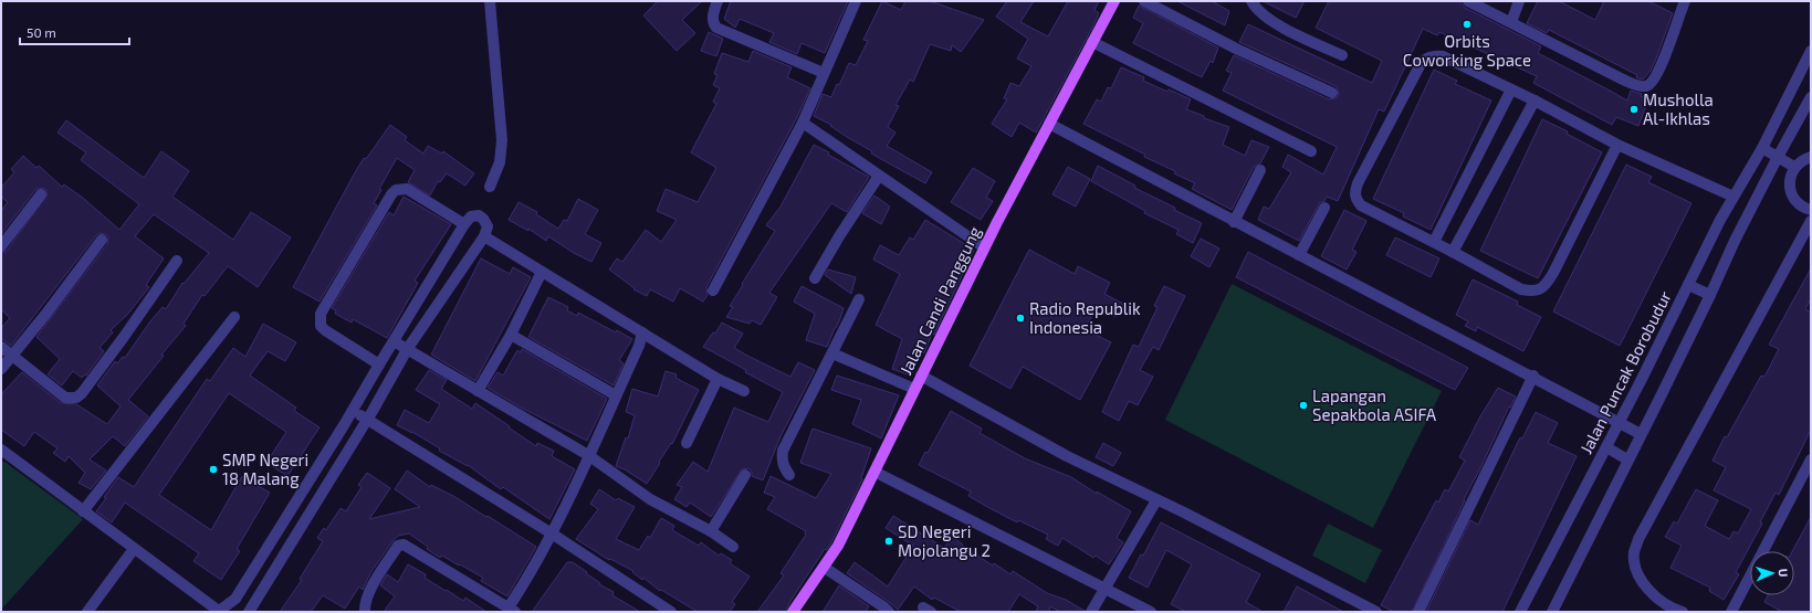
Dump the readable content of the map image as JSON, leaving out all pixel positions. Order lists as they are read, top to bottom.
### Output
{
  "streets": {
    "main road": ["Jalan Candi Panggung"],
    "street": ["Jalan Puncak Borobudur"]
  },
  "places": [
    "Orbits Coworking Space",
    "Musholla Al-Ikhlas",
    "Radio Republik Indonesia",
    "Lapangan Sepakbola ASIFA",
    "SMP Negeri 18 Malang",
    "SD Negeri Mojolangu 2"
  ],
  "scale_bar": "50 m",
  "north": "right"
}
